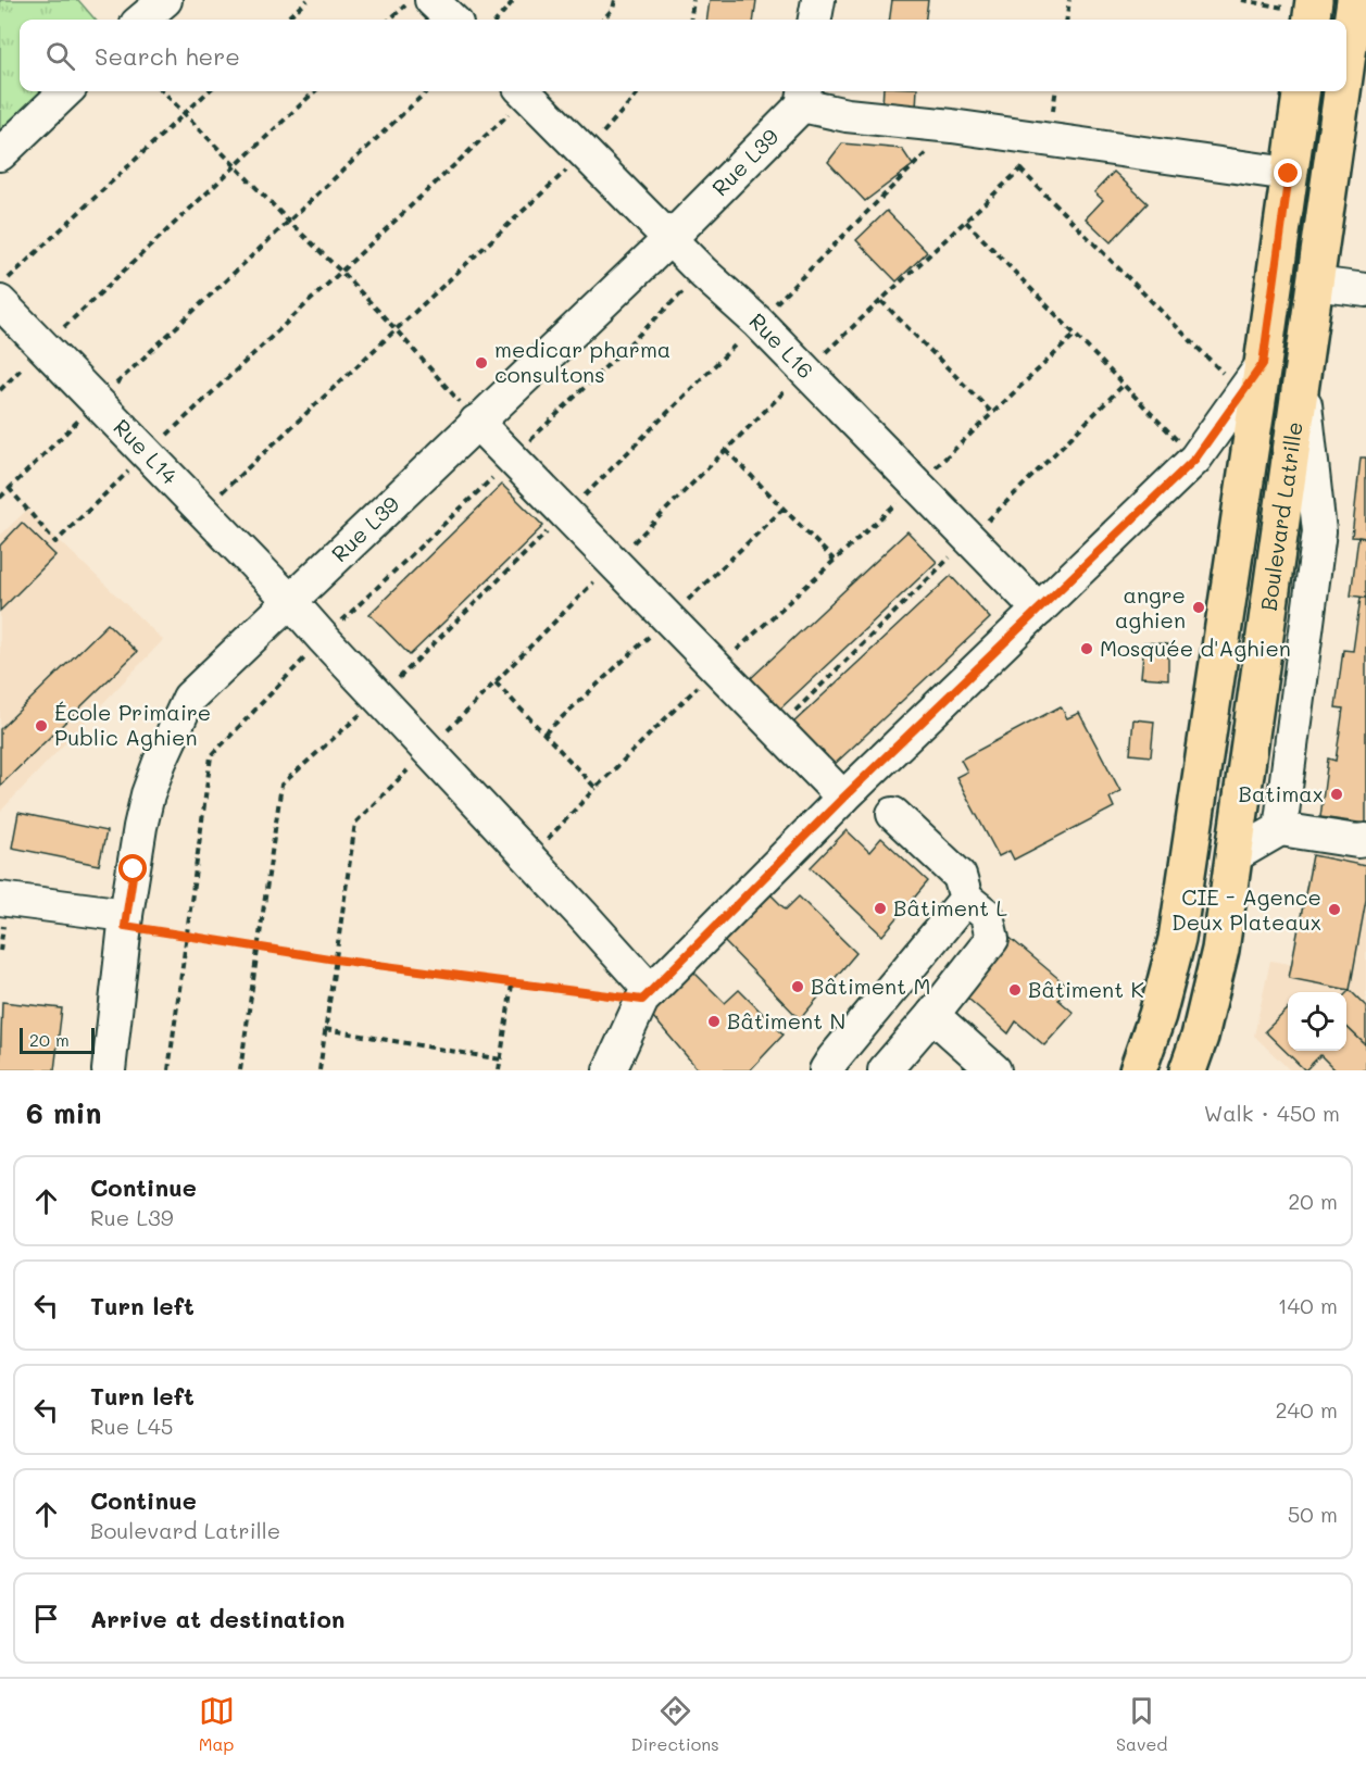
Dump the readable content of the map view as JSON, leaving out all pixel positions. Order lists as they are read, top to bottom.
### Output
{
  "streets": {
    "main road": ["Boulevard Latrille"],
    "street": ["Rue L39", "Rue L16", "Rue L14"]
  },
  "crossings": [
    ["Rue L39", "Rue L16"],
    ["Rue L39", "Rue L14"]
  ],
  "places": [
    "medicar pharma consultons",
    "angre aghien",
    "Mosquée d'Aghien",
    "École Primaire Public Aghien",
    "Batimax",
    "Bâtiment L",
    "CIE - Agence Deux Plateaux",
    "Bâtiment M",
    "Bâtiment K",
    "Bâtiment N"
  ],
  "scale_bar": "20 m",
  "page": {
    "search": "Search here",
    "scale": "20 m",
    "heading": ["6 min", "Walk · 450 m"],
    "list": [
      ["Continue", "Rue L39", "20 m"],
      ["Turn left", "140 m"],
      ["Turn left", "Rue L45", "240 m"],
      ["Continue", "Boulevard Latrille", "50 m"],
      "Arrive at destination"
    ],
    "nav": ["Map", "Directions", "Saved"]
  }
}
